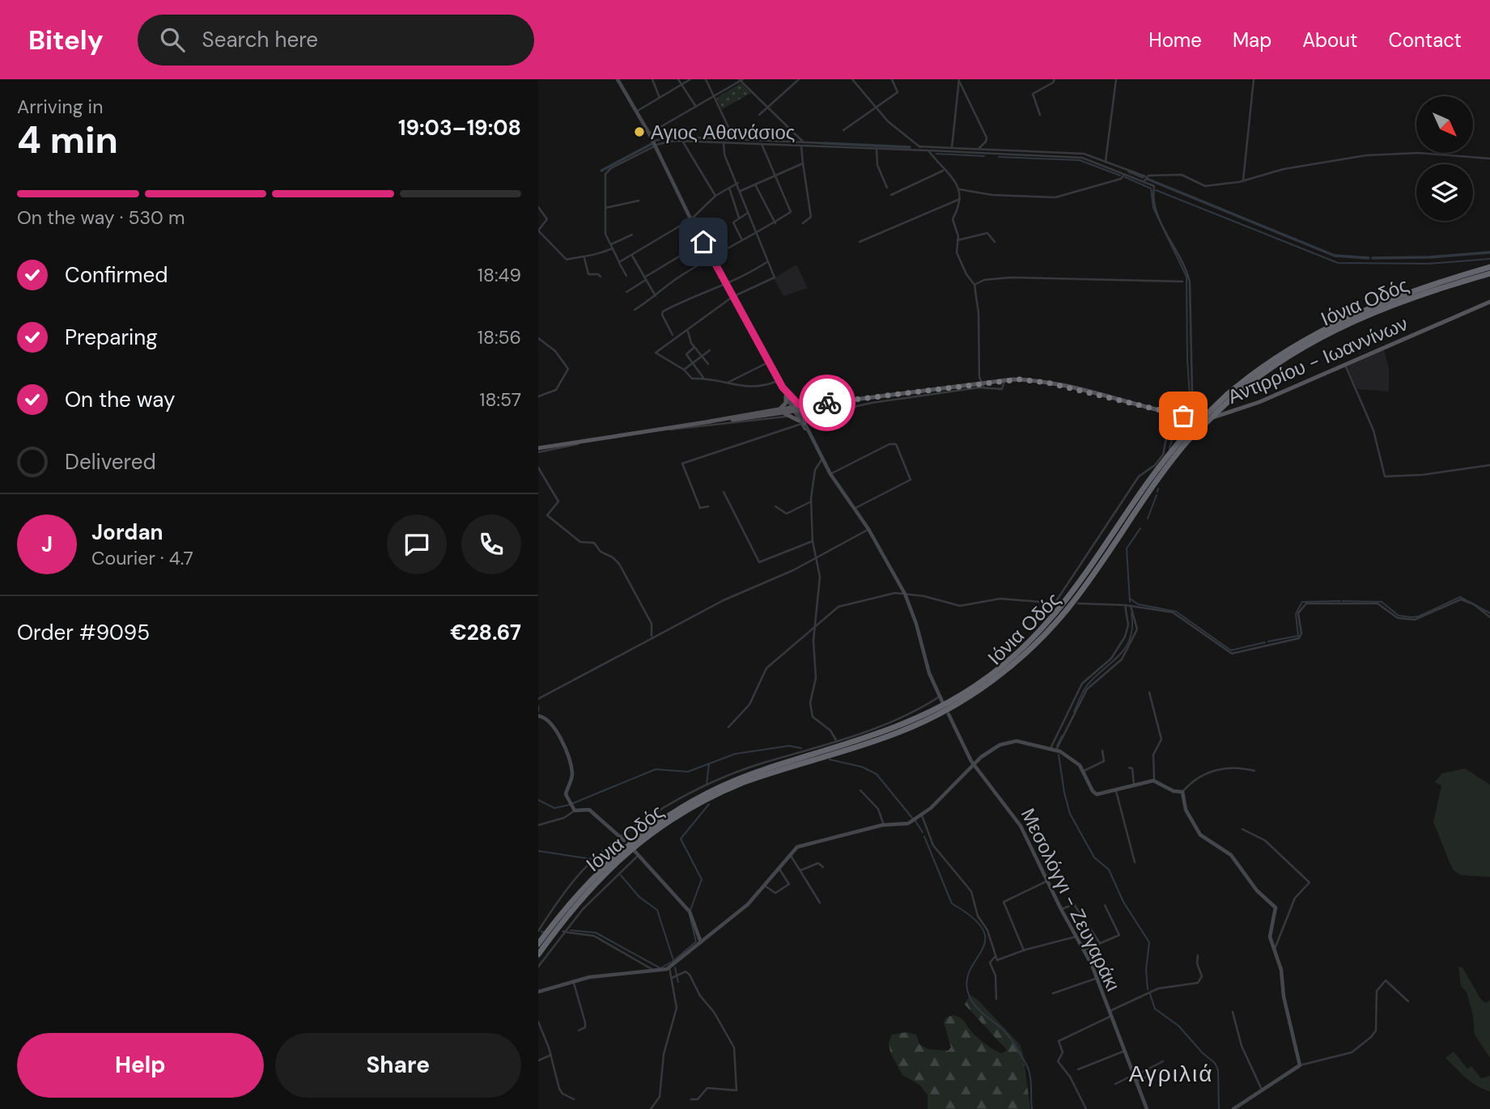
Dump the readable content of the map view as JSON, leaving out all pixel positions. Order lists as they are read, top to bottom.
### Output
{
  "streets": {
    "highway": ["Ιόνια Οδός"],
    "main road": ["Αντιρρίου - Ιωαννίνων", "Μεσολόγγι - Ζευγαράκι"]
  },
  "districts": ["Αγριλιά"],
  "places": ["Αγιος Αθανάσιος"],
  "north": "bottom right",
  "page": {
    "header": "Bitely",
    "search": "Search here",
    "nav": [
      "Home",
      "Map",
      "About",
      "Contact"
    ],
    "heading": ["4 min", "Arriving in", "19:03–19:08"],
    "panel": [
      "Jordan",
      "Courier · 4.7",
      "Order #9095",
      "€28.67"
    ],
    "bar": "On the way · 530 m",
    "list": [
      ["Confirmed", "18:49"],
      ["Preparing", "18:56"],
      ["On the way", "18:57"],
      "Delivered"
    ],
    "round": "J",
    "buttons": ["Help", "Share"]
  }
}
